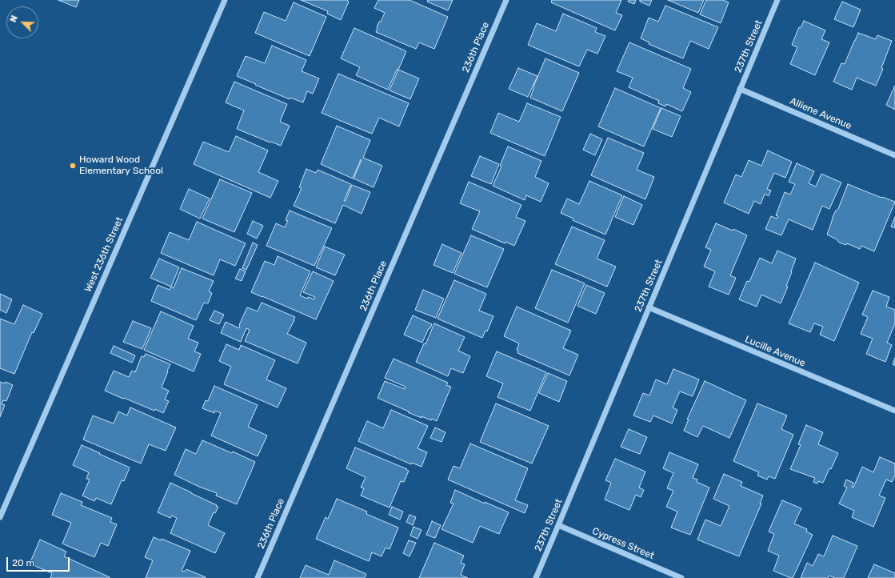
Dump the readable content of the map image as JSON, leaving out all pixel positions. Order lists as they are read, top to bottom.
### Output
{
  "streets": {
    "street": [
      "237th Street",
      "236th Place",
      "Alliene Avenue",
      "West 236th Street",
      "Lucille Avenue",
      "Cypress Street"
    ]
  },
  "crossings": [
    ["237th Street", "Alliene Avenue"],
    ["237th Street", "Lucille Avenue"],
    ["237th Street", "Cypress Street"]
  ],
  "places": ["Howard Wood Elementary School"],
  "scale_bar": "20 m",
  "north": "top left"
}
